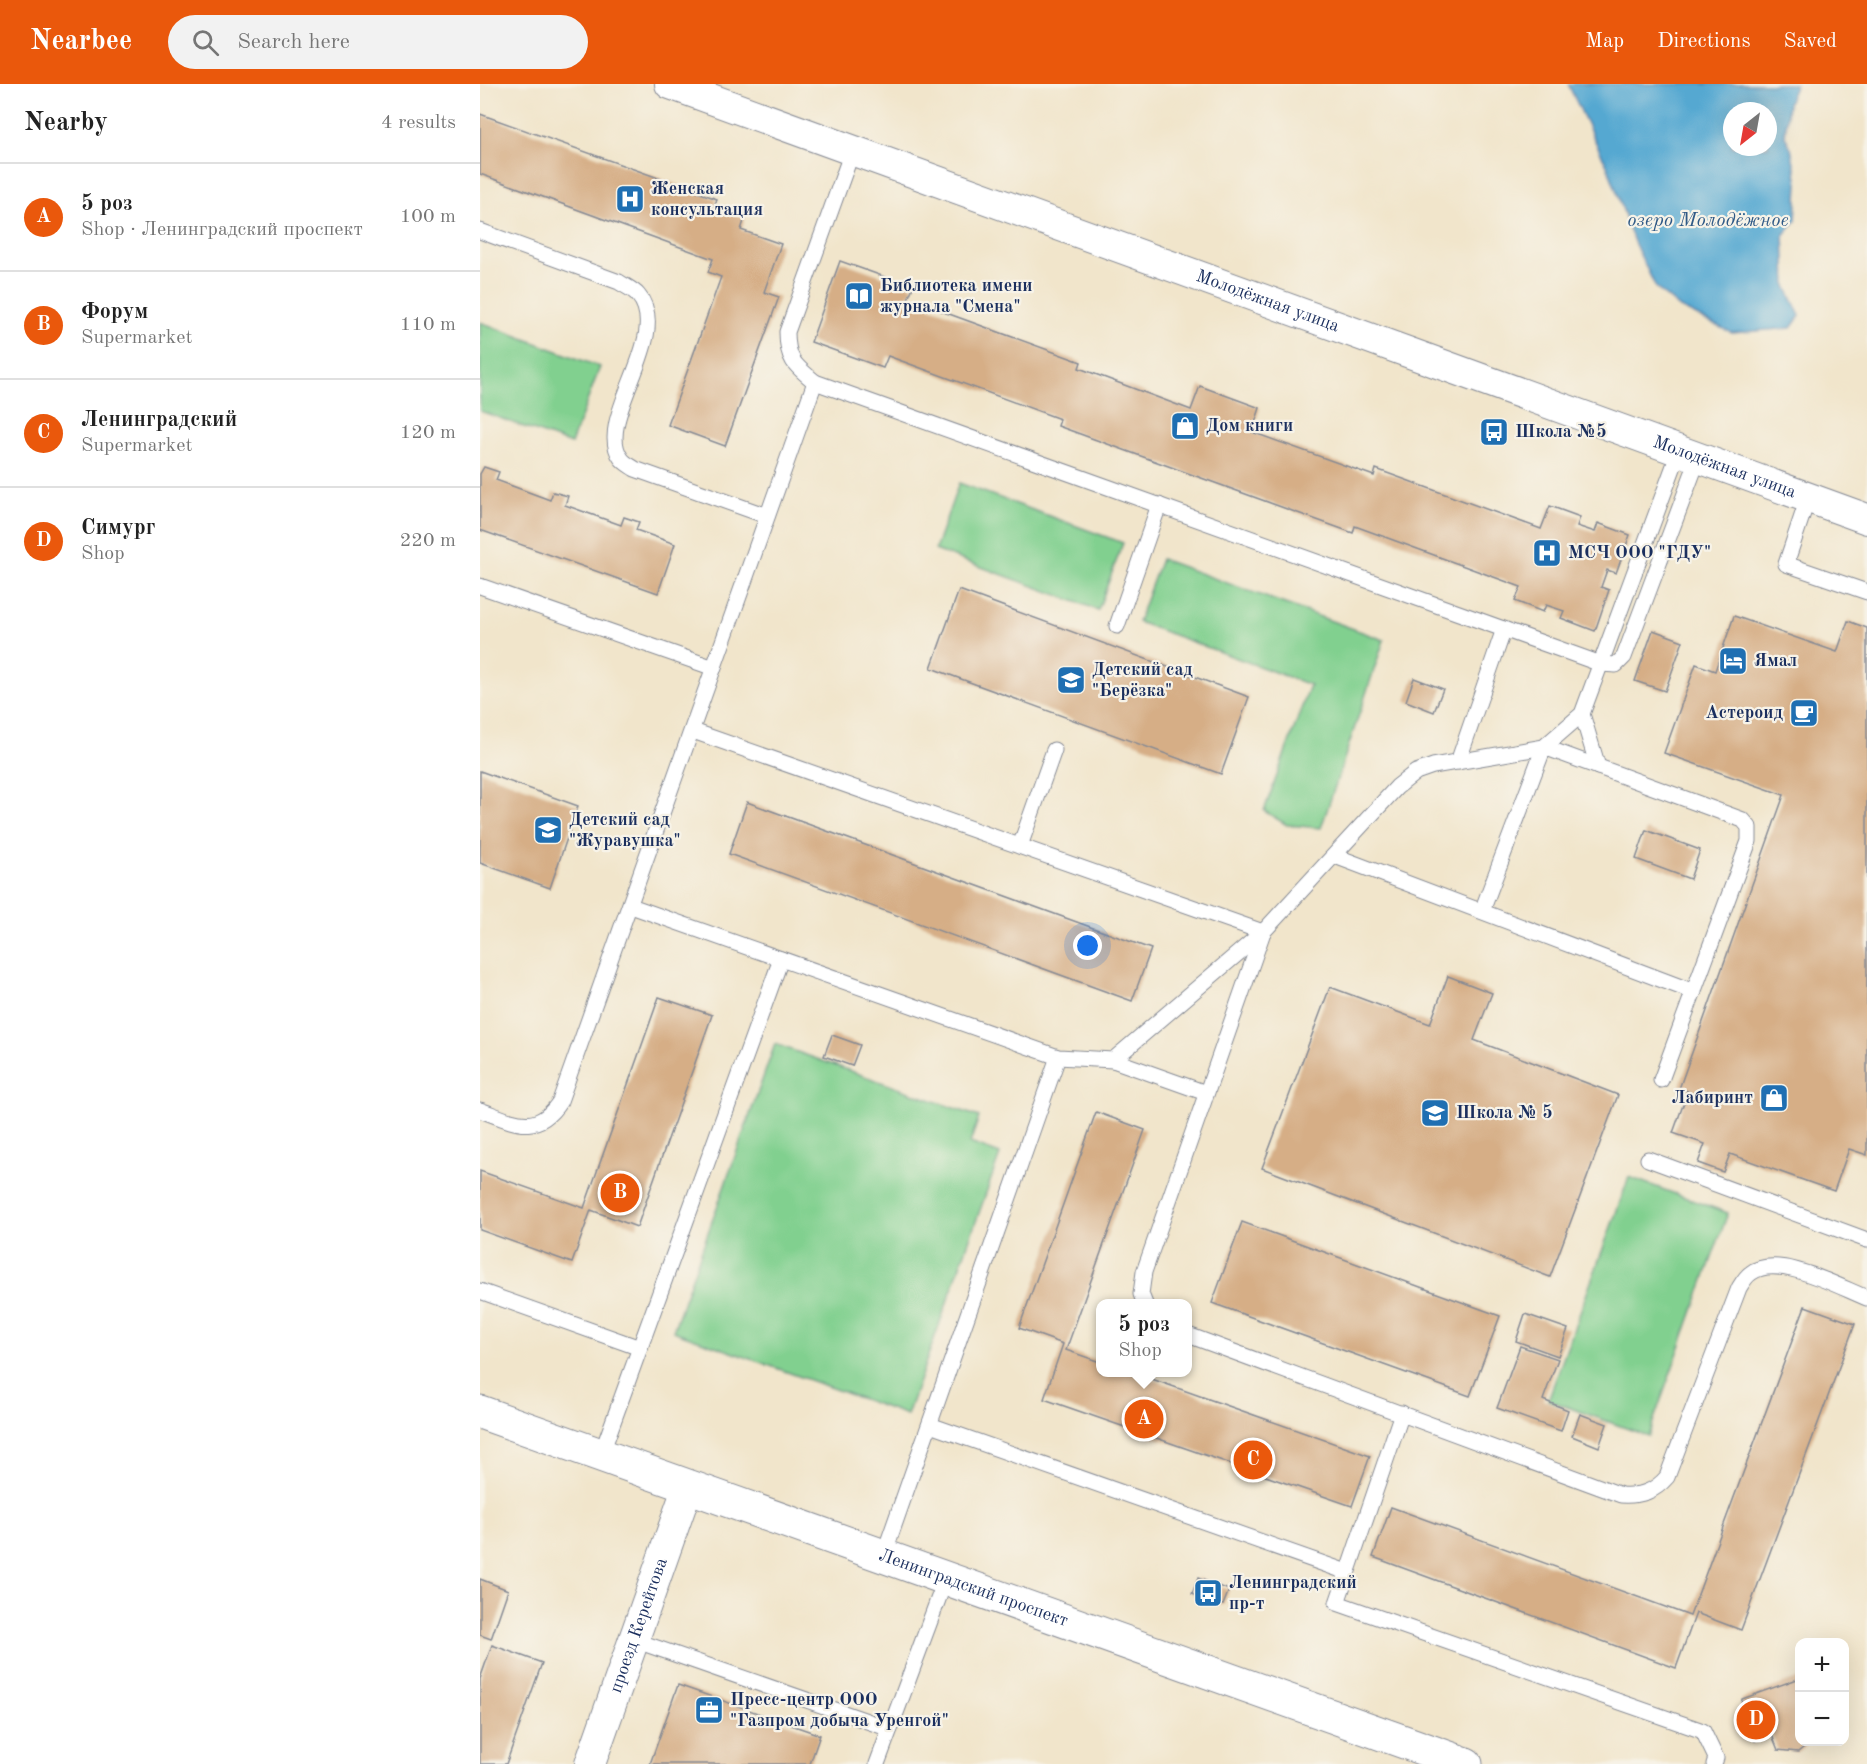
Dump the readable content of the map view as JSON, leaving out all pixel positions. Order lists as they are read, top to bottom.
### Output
{
  "streets": {
    "main road": ["Ленинградский проспект"],
    "street": ["Молодёжная улица", "проезд Керейтова"]
  },
  "crossings": [
    ["Ленинградский проспект", "проезд Керейтова"]
  ],
  "water": ["озеро Молодёжное"],
  "places": {
    "hospital": ["Женская консультация", "МСЧ ООО \"ГДУ\""],
    "library": ["Библиотека имени журнала \"Смена\""],
    "shop": ["Дом книги", "Лабиринт"],
    "bus stop": ["Школа №5", "Ленинградский пр-т"],
    "hotel": ["Ямал"],
    "school or university": ["Детский сад \"Берёзка\"", "Детский сад \"Журавушка\"", "Школа № 5"],
    "cafe": ["Астероид"],
    "office": ["Пресс-центр ООО \"Газпром добыча Уренгой\""]
  },
  "north": "bottom left",
  "page": {
    "header": "Nearbee",
    "search": "Search here",
    "nav": ["Map", "Directions", "Saved"],
    "heading": ["Nearby", "4 results"],
    "list": [
      {
        "mark": "A",
        "name": "5 роз",
        "note": "Shop · Ленинградский проспект",
        "value": "100 m"
      },
      {
        "mark": "B",
        "name": "Форум",
        "note": "Supermarket",
        "value": "110 m"
      },
      {
        "mark": "C",
        "name": "Ленинградский",
        "note": "Supermarket",
        "value": "120 m"
      },
      {
        "mark": "D",
        "name": "Симург",
        "note": "Shop",
        "value": "220 m"
      }
    ],
    "pins": [
      "B",
      "A",
      "C",
      "D"
    ],
    "popup": ["5 роз", "Shop"],
    "map_buttons": ["+", "−"]
  }
}
